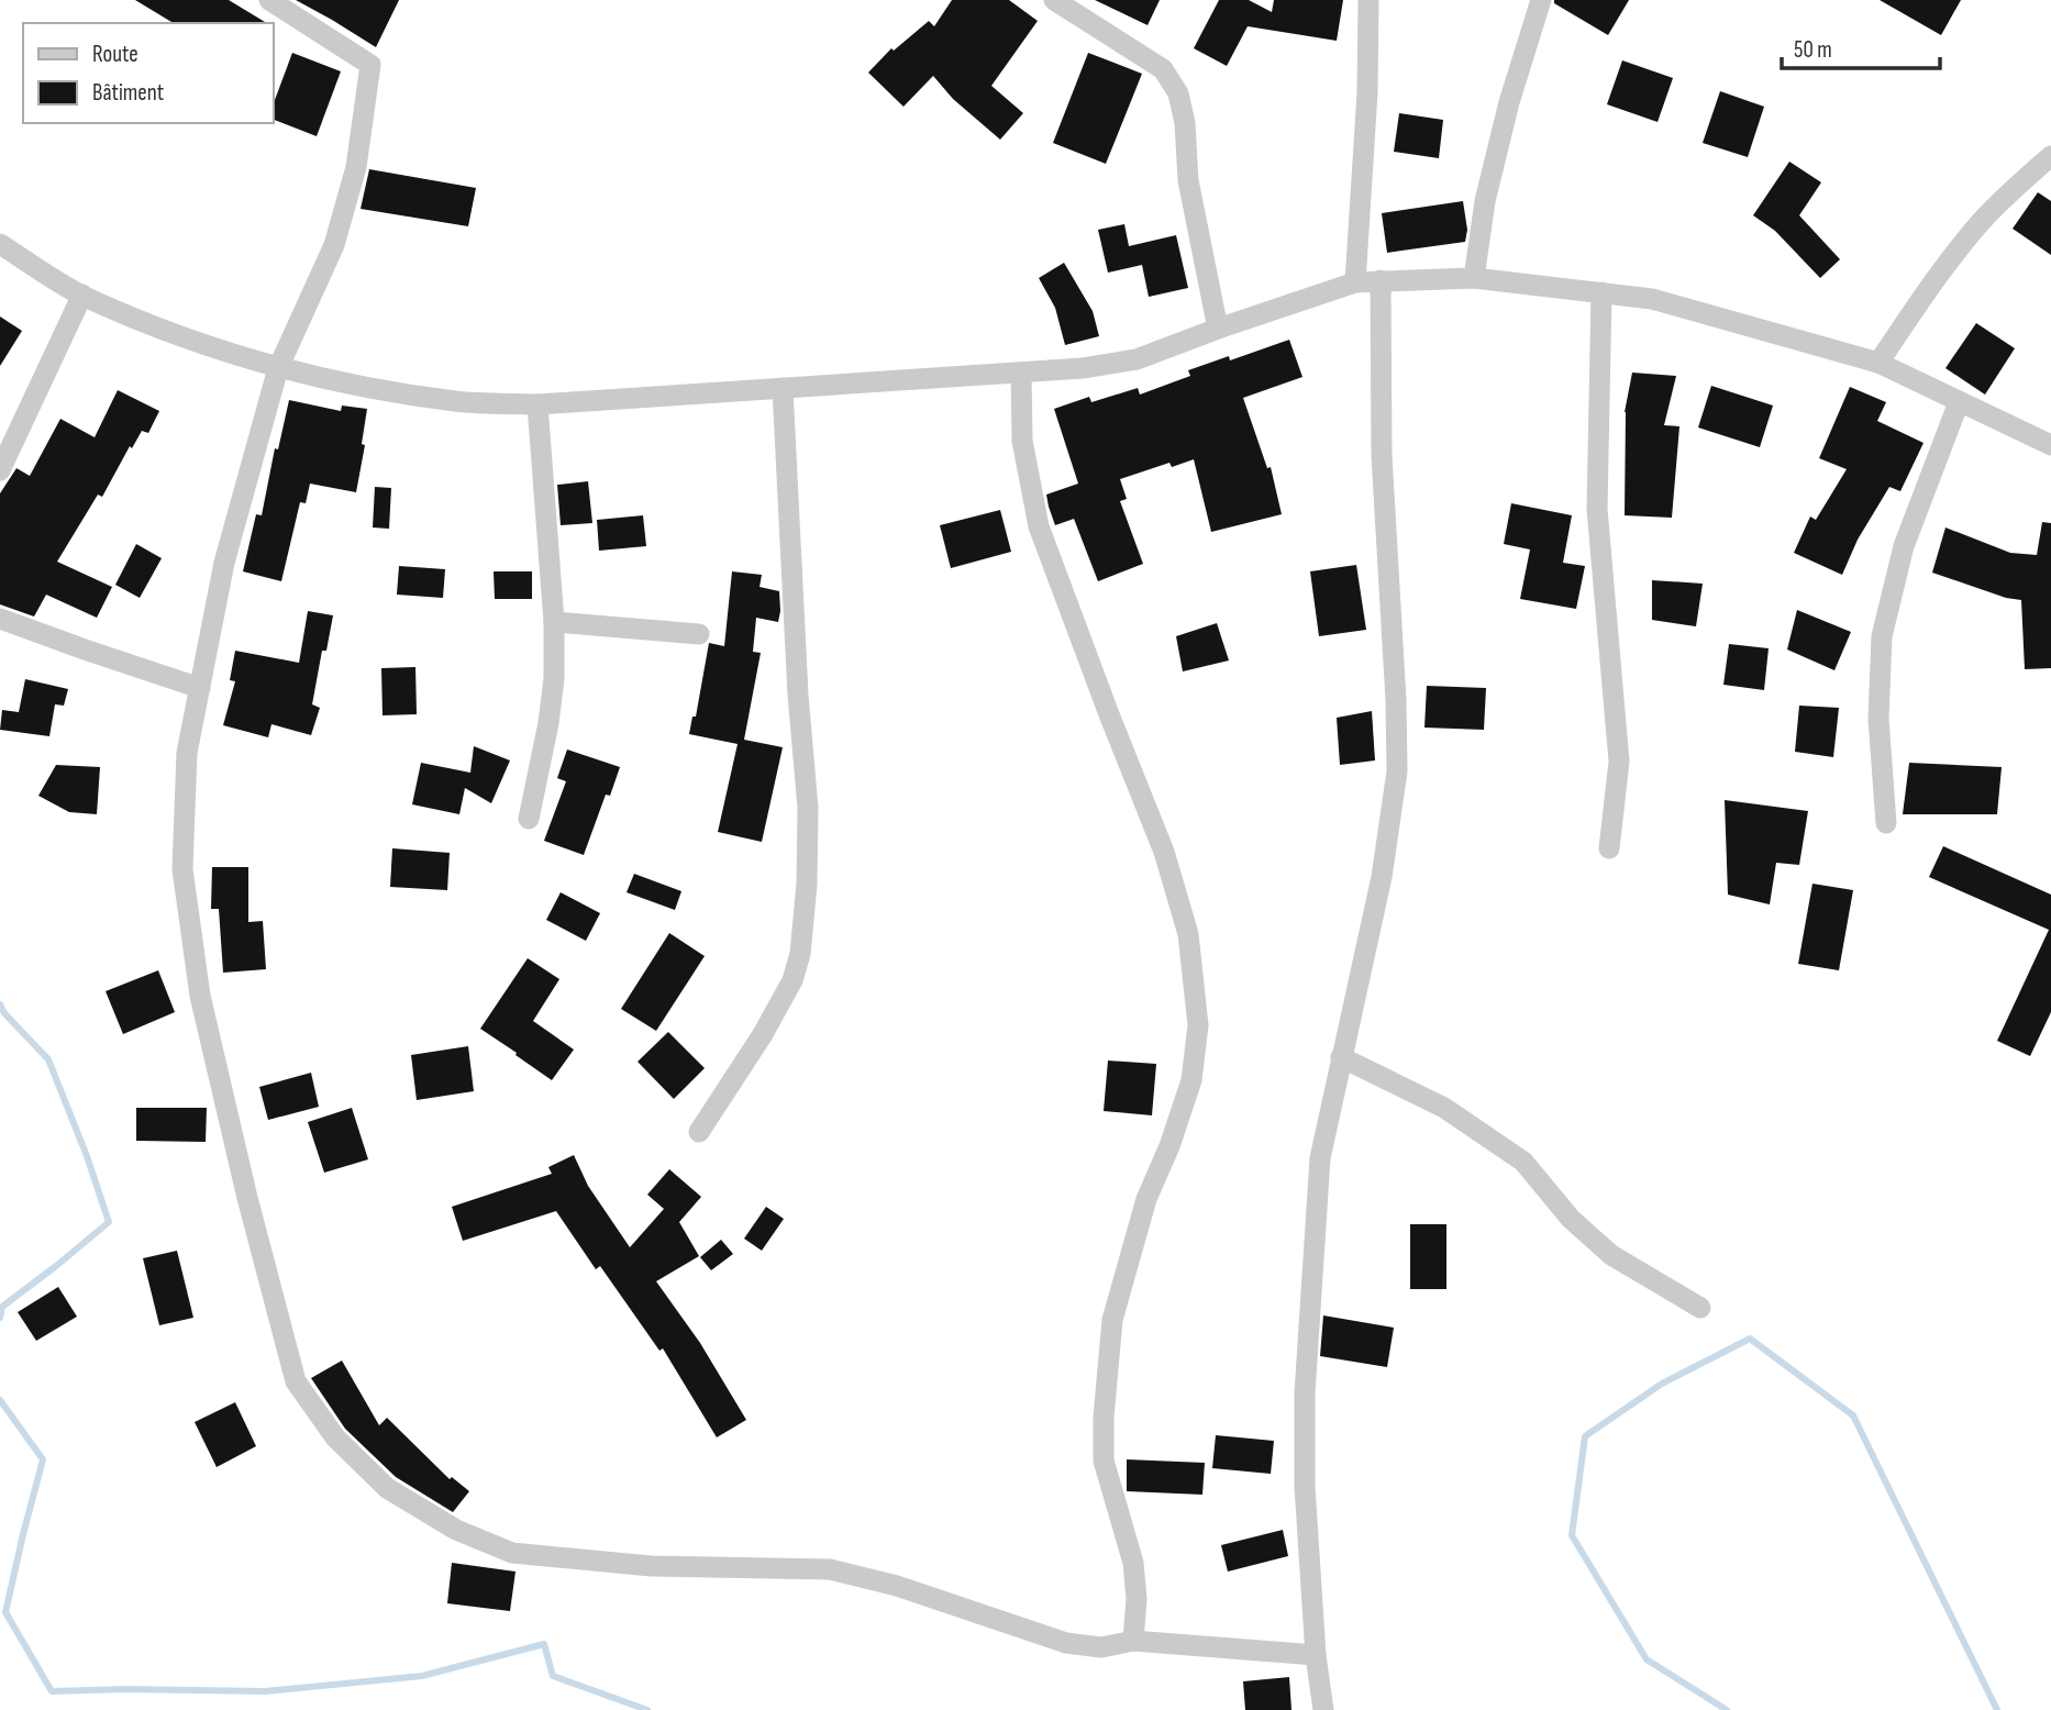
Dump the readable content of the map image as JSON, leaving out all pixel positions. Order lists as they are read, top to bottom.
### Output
{
  "legend": ["Route", "Bâtiment"],
  "scale_bar": "50 m"
}
